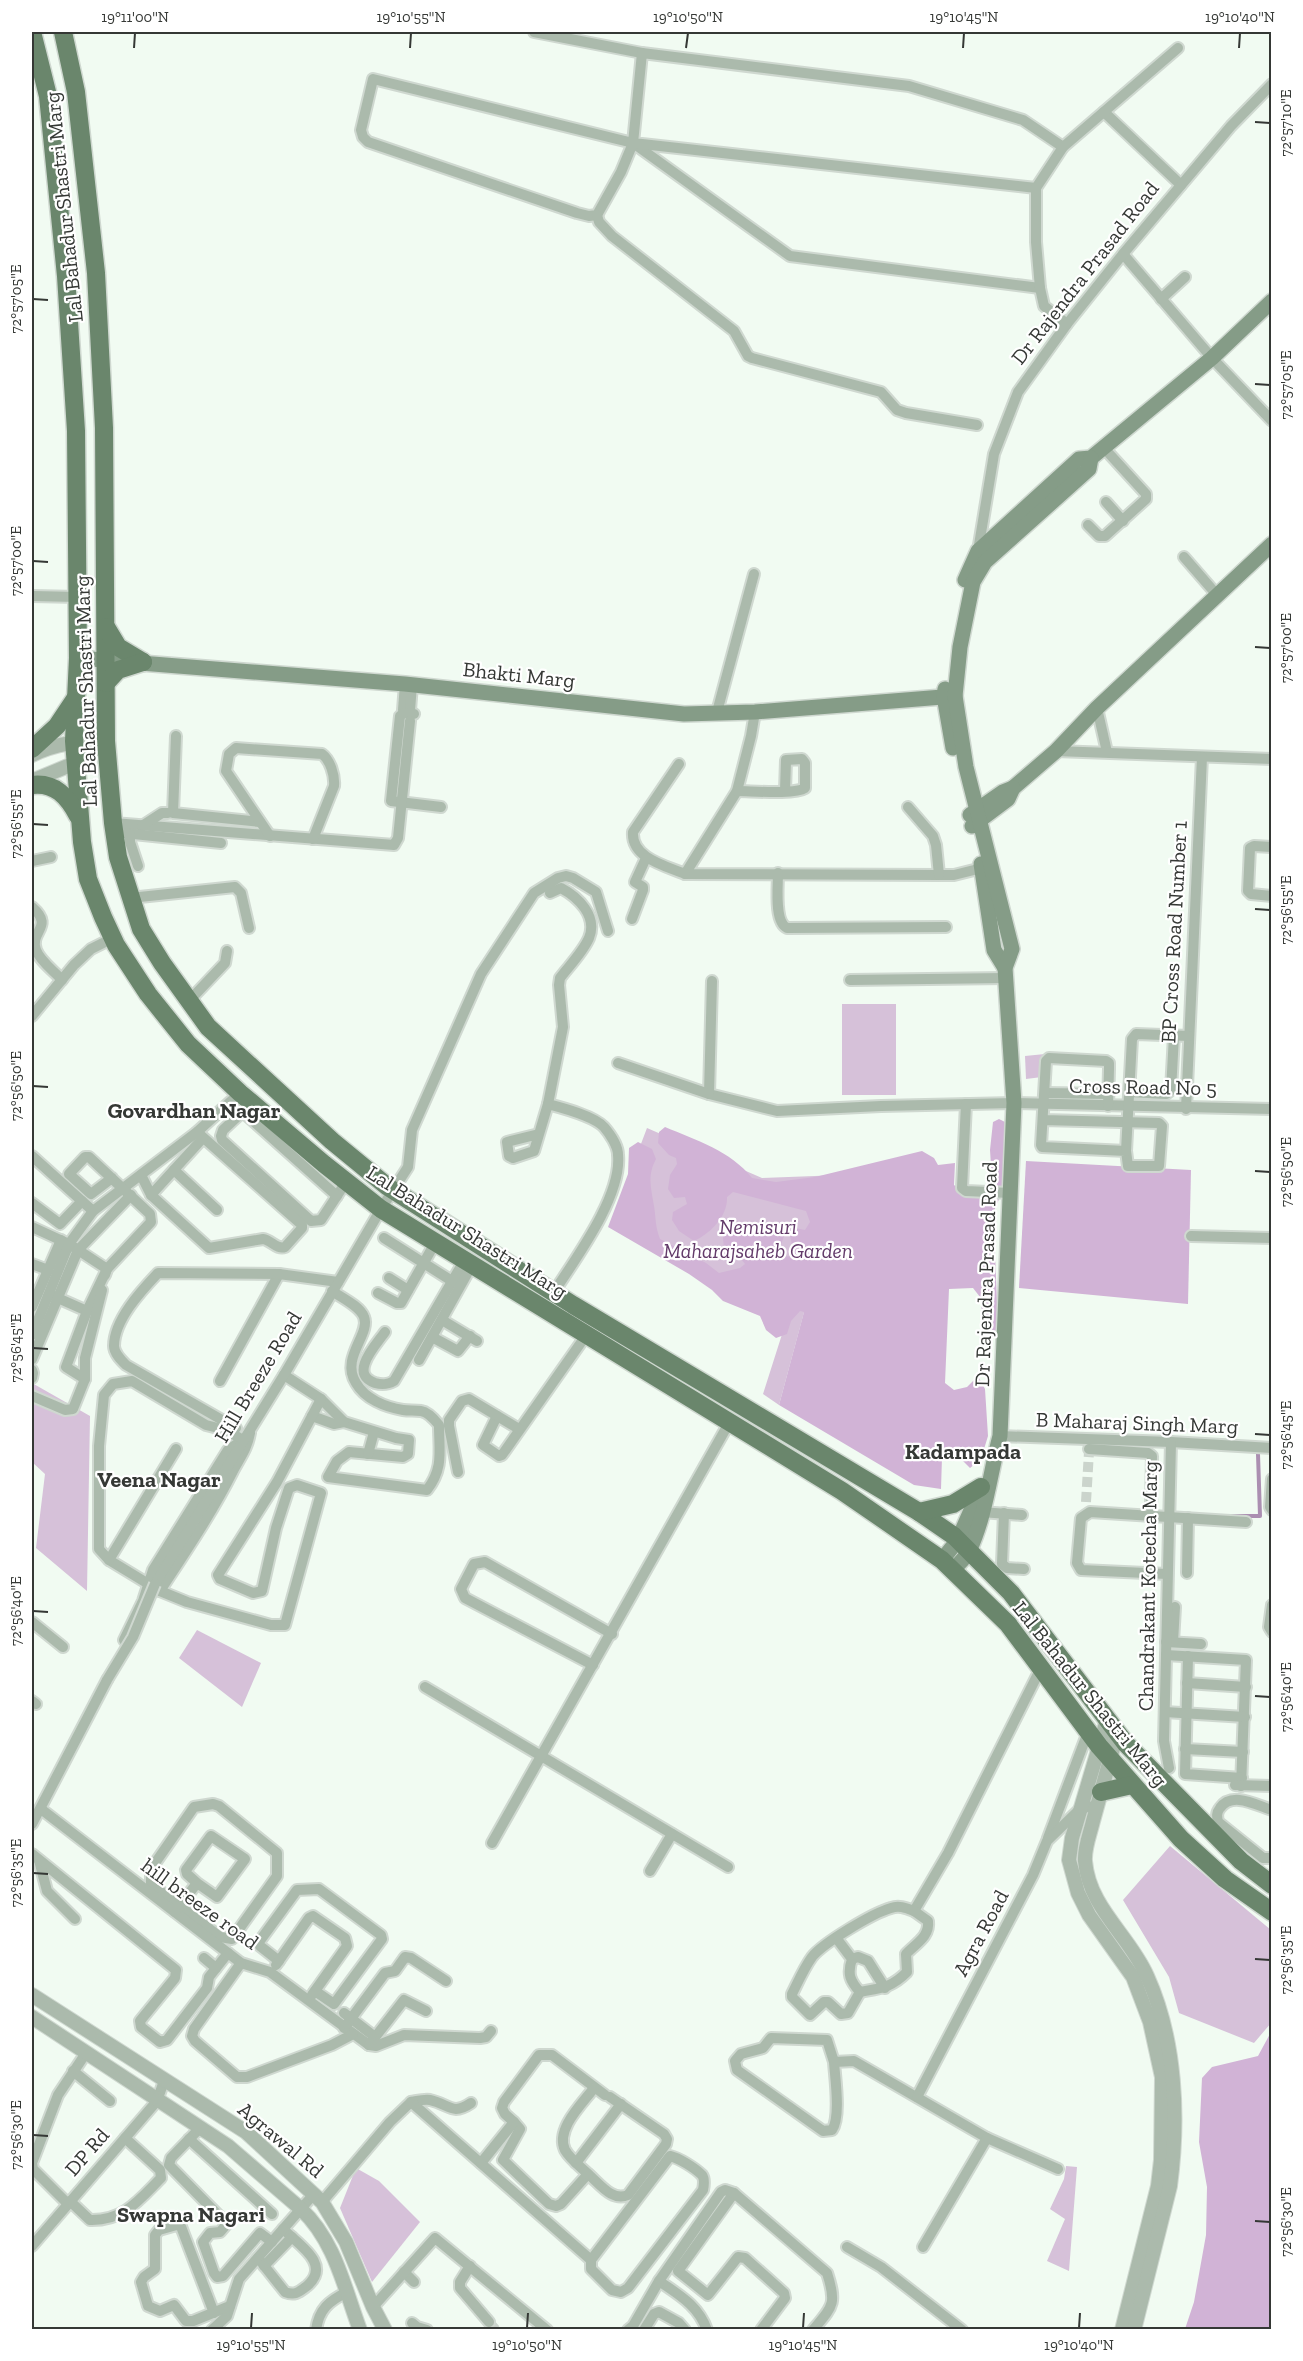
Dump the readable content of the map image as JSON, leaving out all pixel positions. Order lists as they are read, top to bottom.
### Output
{
  "streets": {
    "main road": ["Lal Bahadur Shastri Marg", "Dr Rajendra Prasad Road", "Bhakti Marg"],
    "street": [
      "BP Cross Road Number 1",
      "Cross Road No 5",
      "Hill Breeze Road",
      "B Maharaj Singh Marg",
      "Chandrakant Kotecha Marg",
      "hill breeze road",
      "Agra Road",
      "Agrawal Rd",
      "DP Rd"
    ]
  },
  "crossings": [
    ["Lal Bahadur Shastri Marg", "Dr Rajendra Prasad Road"],
    ["Lal Bahadur Shastri Marg", "Bhakti Marg"],
    ["Lal Bahadur Shastri Marg", "Hill Breeze Road"],
    ["Dr Rajendra Prasad Road", "Bhakti Marg"],
    ["Dr Rajendra Prasad Road", "Cross Road No 5"],
    ["Dr Rajendra Prasad Road", "B Maharaj Singh Marg"],
    ["BP Cross Road Number 1", "Cross Road No 5"],
    ["Hill Breeze Road", "hill breeze road"],
    ["B Maharaj Singh Marg", "Chandrakant Kotecha Marg"],
    ["Agrawal Rd", "DP Rd"]
  ],
  "districts": [
    "Govardhan Nagar",
    "Kadampada",
    "Veena Nagar",
    "Swapna Nagari"
  ],
  "parks": ["Nemisuri Maharajsaheb Garden"],
  "coordinates": [
    "19°11'00\"N",
    "19°10'55\"N",
    "19°10'50\"N",
    "19°10'45\"N",
    "19°10'40\"N",
    "72°57'10\"E",
    "72°57'05\"E",
    "72°57'00\"E",
    "72°56'55\"E",
    "72°56'50\"E",
    "72°56'45\"E",
    "72°56'40\"E",
    "72°56'35\"E",
    "72°56'30\"E"
  ]
}
